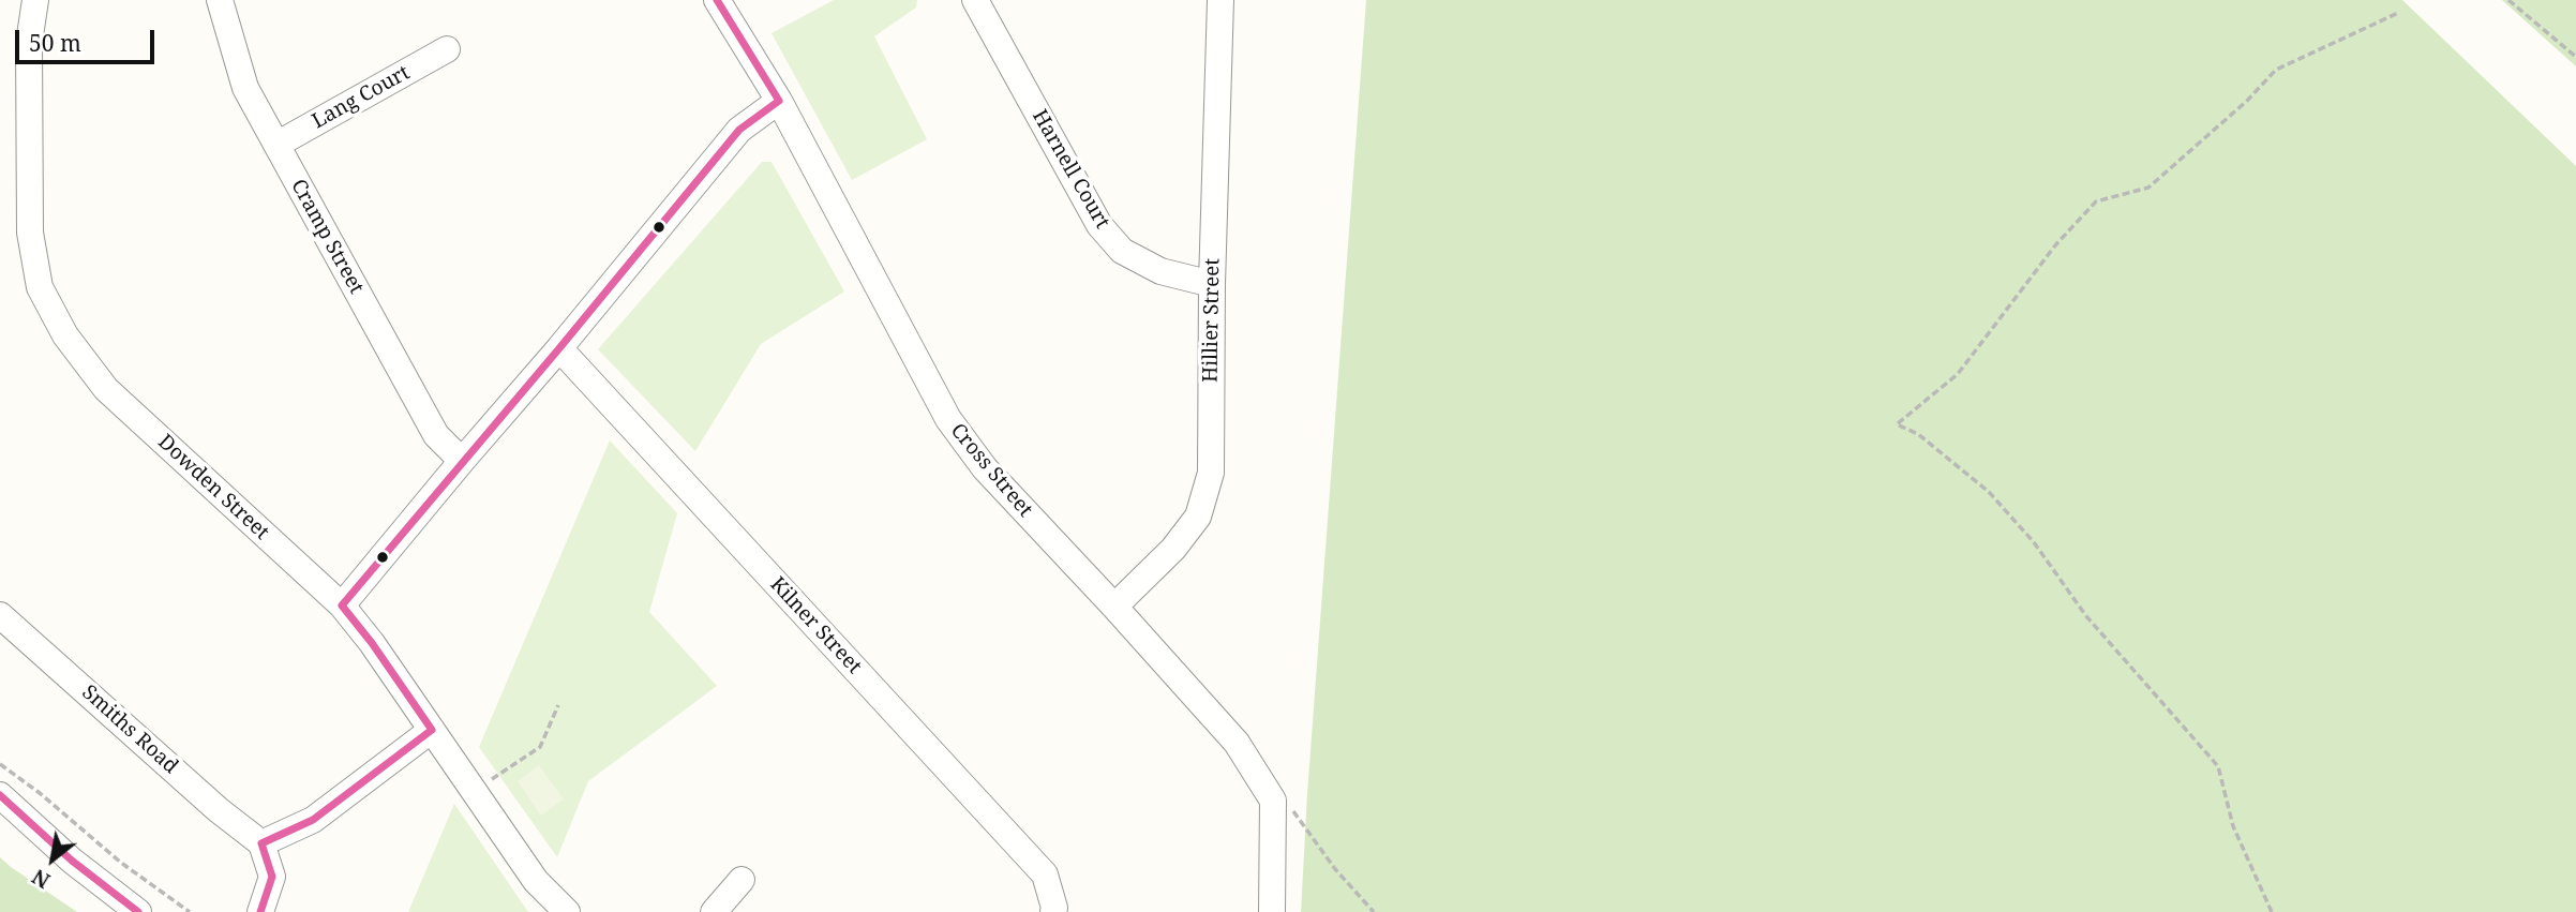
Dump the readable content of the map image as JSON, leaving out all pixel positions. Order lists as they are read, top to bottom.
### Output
{
  "streets": {
    "street": [
      "Lang Court",
      "Harnell Court",
      "Cramp Street",
      "Hillier Street",
      "Cross Street",
      "Dowden Street",
      "Kilner Street",
      "Smiths Road"
    ]
  },
  "crossings": [
    ["Lang Court", "Cramp Street"],
    ["Harnell Court", "Hillier Street"],
    ["Hillier Street", "Cross Street"]
  ],
  "scale_bar": "50 m",
  "north": "bottom left"
}
